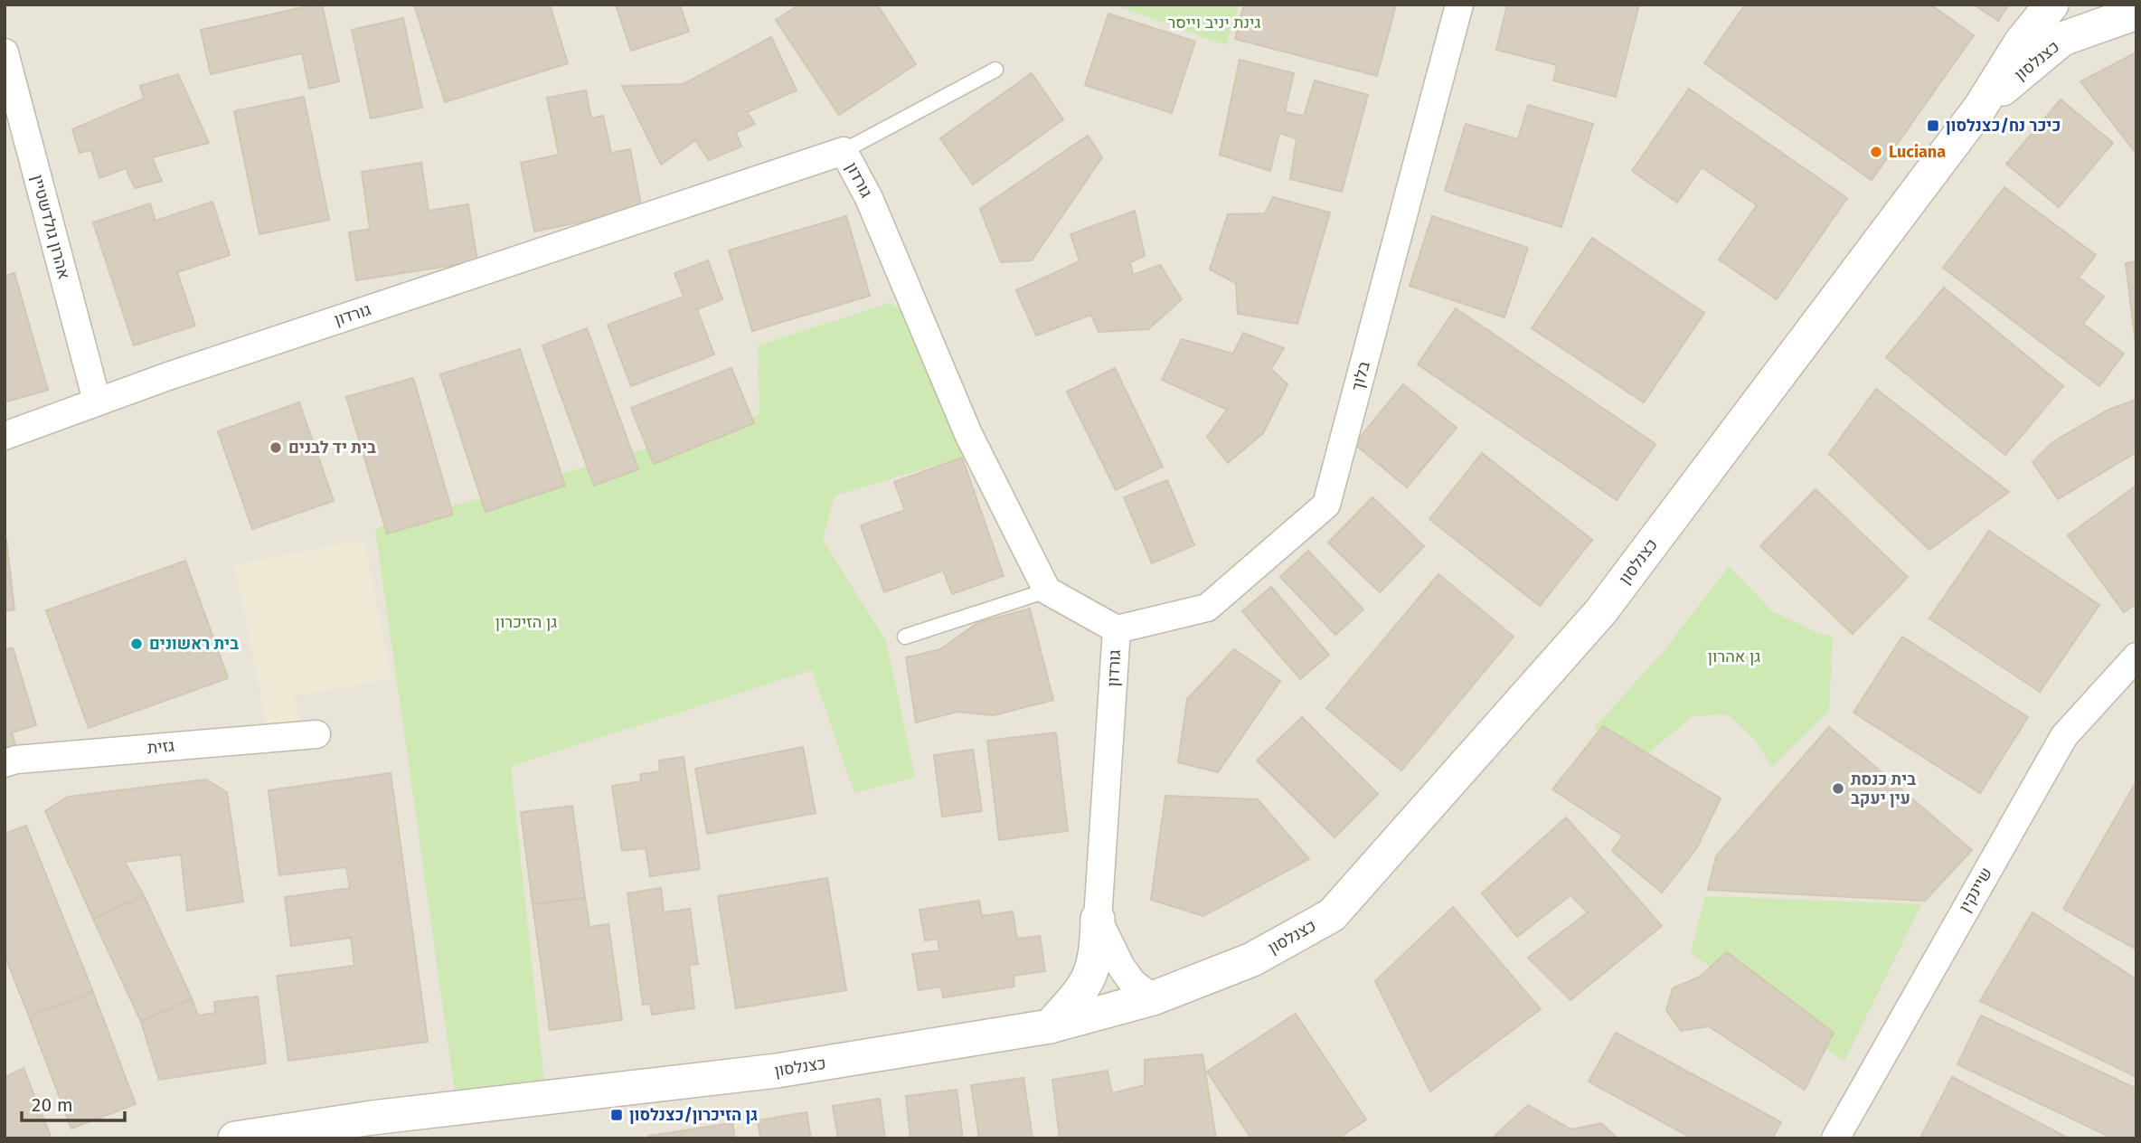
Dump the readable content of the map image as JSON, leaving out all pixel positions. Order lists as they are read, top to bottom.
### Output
{
  "streets": {
    "street": [
      "כצנלסון",
      "גורדון",
      "אהרון גולדשטיין",
      "בלוך",
      "גזית",
      "שיינקין"
    ]
  },
  "crossings": [
    ["כצנלסון", "גורדון"],
    ["גורדון", "אהרון גולדשטיין"],
    ["גורדון", "בלוך"]
  ],
  "parks": ["גינת יניב וייסר", "גן הזיכרון", "גן אהרון"],
  "places": {
    "transit": ["כיכר נח/כצנלסון", "גן הזיכרון/כצנלסון"],
    "other": [
      "Luciana",
      "בית יד לבנים",
      "בית ראשונים",
      "בית כנסת עין יעקב"
    ]
  },
  "scale_bar": "20 m"
}
